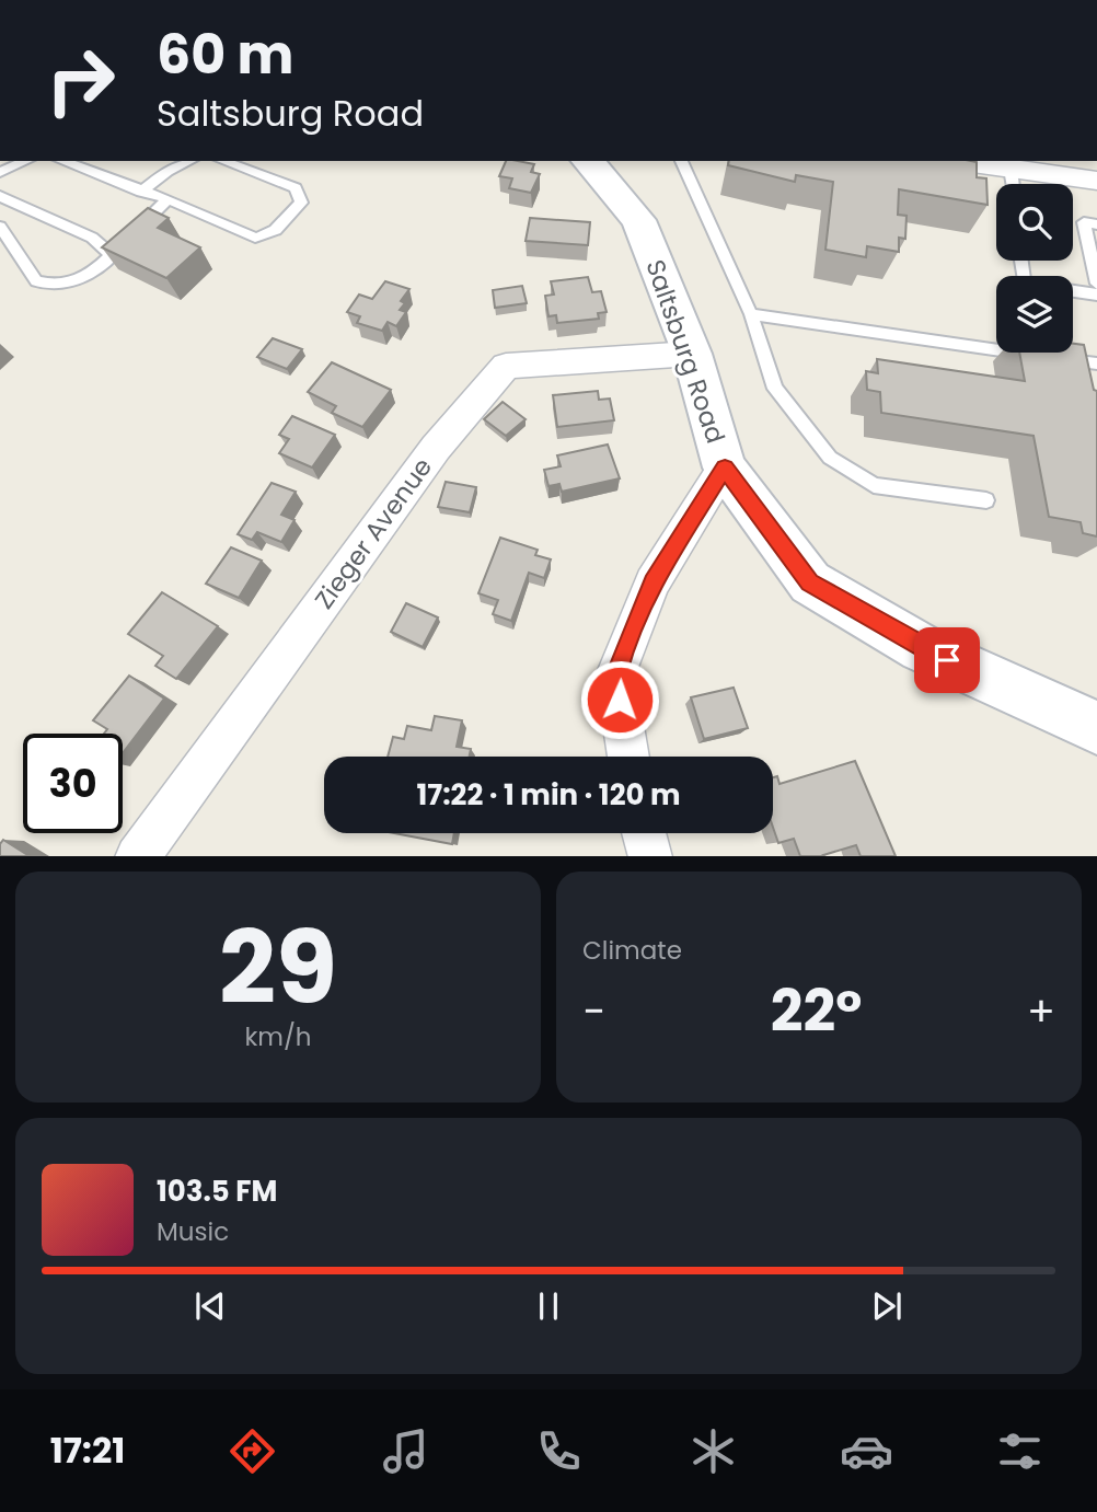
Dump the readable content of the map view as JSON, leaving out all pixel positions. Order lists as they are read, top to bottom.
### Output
{
  "streets": {
    "main road": ["Saltsburg Road"],
    "street": ["Zieger Avenue"]
  },
  "crossings": [
    ["Saltsburg Road", "Zieger Avenue"]
  ],
  "page": {
    "turn": ["60 m", "Saltsburg Road"],
    "limit": "30",
    "trip": "17:22 · 1 min · 120 m",
    "tile": [
      ["29", "km/h"],
      "Climate"
    ],
    "heat": ["−", "22°", "+"],
    "song": ["103.5 FM", "Music"],
    "tabs": "17:21"
  }
}
